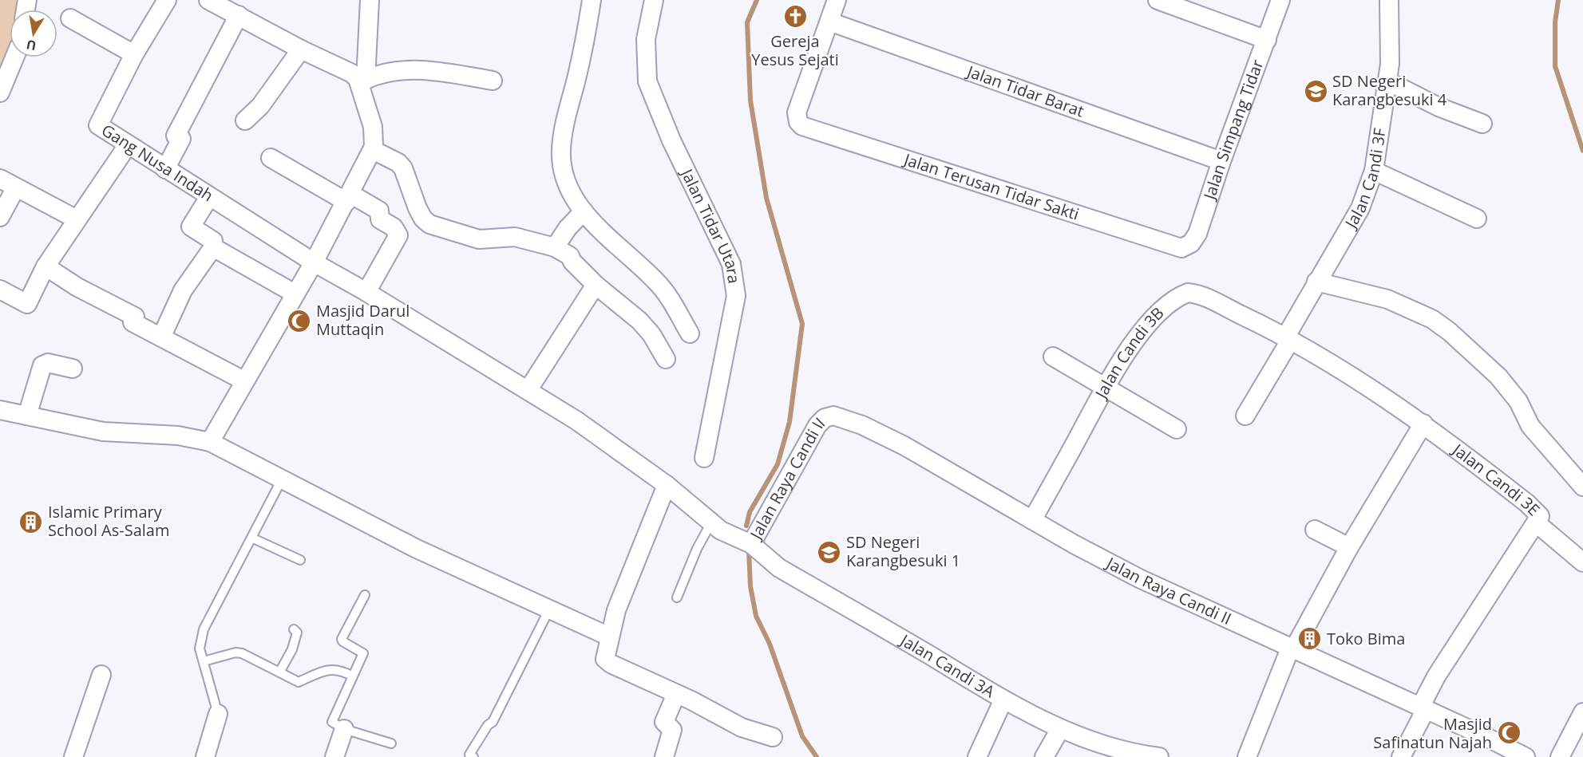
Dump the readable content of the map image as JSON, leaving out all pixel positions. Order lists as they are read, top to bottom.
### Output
{
  "streets": {
    "street": [
      "Jalan Tidar Barat",
      "Jalan Simpang Tidar",
      "Gang Nusa Indah",
      "Jalan Candi 3F",
      "Jalan Terusan Tidar Sakti",
      "Jalan Tidar Utara",
      "Jalan Candi 3B",
      "Jalan Raya Candi II",
      "Jalan Candi 3E",
      "Jalan Candi 3A"
    ]
  },
  "crossings": [
    ["Jalan Tidar Barat", "Jalan Simpang Tidar"],
    ["Jalan Tidar Barat", "Jalan Terusan Tidar Sakti"],
    ["Jalan Simpang Tidar", "Jalan Terusan Tidar Sakti"],
    ["Gang Nusa Indah", "Jalan Raya Candi II"],
    ["Jalan Candi 3F", "Jalan Candi 3B"],
    ["Jalan Candi 3F", "Jalan Candi 3E"],
    ["Jalan Candi 3B", "Jalan Raya Candi II"],
    ["Jalan Candi 3B", "Jalan Candi 3E"],
    ["Jalan Raya Candi II", "Jalan Candi 3E"],
    ["Jalan Raya Candi II", "Jalan Candi 3A"]
  ],
  "places": {
    "church": ["Gereja Yesus Sejati"],
    "school or university": ["SD Negeri Karangbesuki 4", "SD Negeri Karangbesuki 1"],
    "mosque": ["Masjid Darul Muttaqin", "Masjid Safinatun Najah"],
    "building": ["Islamic Primary School As-Salam", "Toko Bima"]
  },
  "north": "bottom"
}
